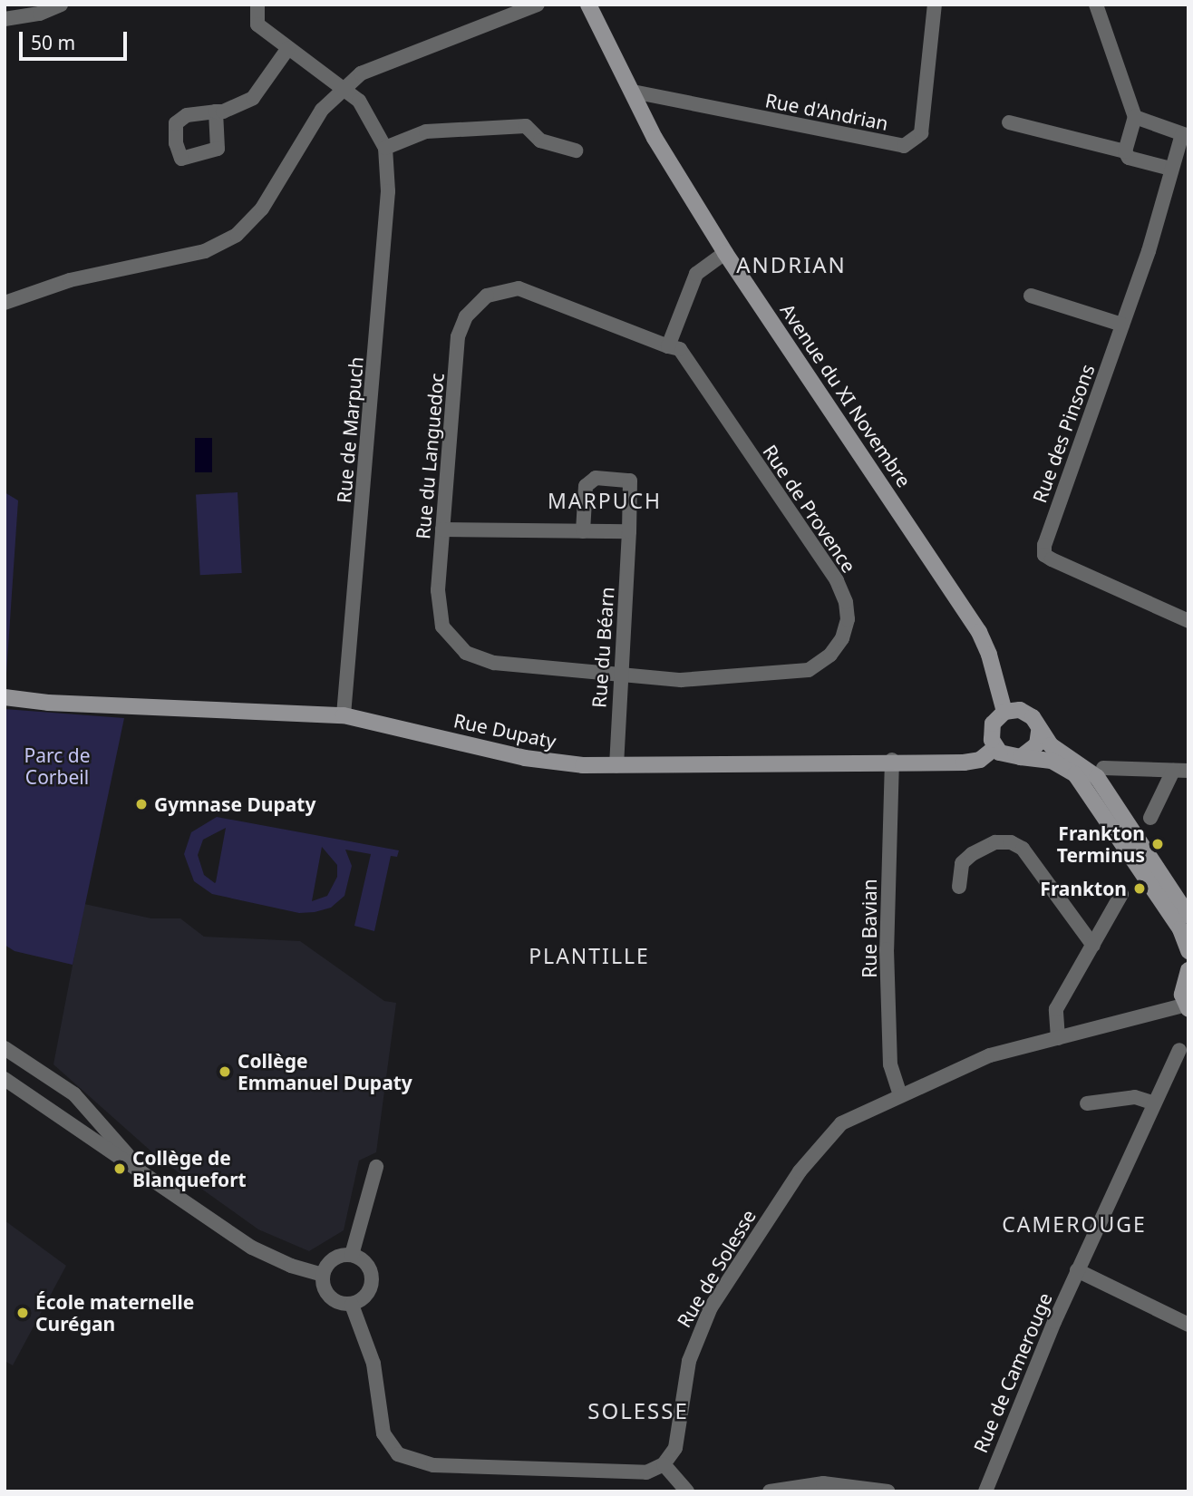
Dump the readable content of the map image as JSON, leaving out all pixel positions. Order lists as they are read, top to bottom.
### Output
{
  "streets": {
    "main road": ["Avenue du XI Novembre", "Rue Dupaty"],
    "street": [
      "Rue d'Andrian",
      "Rue de Marpuch",
      "Rue des Pinsons",
      "Rue du Languedoc",
      "Rue de Provence",
      "Rue du Béarn",
      "Rue Bavian",
      "Rue de Solesse",
      "Rue de Camerouge"
    ]
  },
  "crossings": [
    ["Rue d'Andrian", "Avenue du XI Novembre"],
    ["Avenue du XI Novembre", "Rue Dupaty"],
    ["Rue de Marpuch", "Rue Dupaty"],
    ["Rue du Languedoc", "Rue de Provence"],
    ["Rue du Languedoc", "Rue du Béarn"],
    ["Rue de Provence", "Rue du Béarn"],
    ["Rue du Béarn", "Rue Dupaty"],
    ["Rue Dupaty", "Rue Bavian"],
    ["Rue Bavian", "Rue de Solesse"]
  ],
  "districts": [
    "ANDRIAN",
    "MARPUCH",
    "PLANTILLE",
    "CAMEROUGE",
    "SOLESSE"
  ],
  "parks": ["Parc de Corbeil"],
  "places": [
    "Gymnase Dupaty",
    "Frankton Terminus",
    "Frankton",
    "Collège Emmanuel Dupaty",
    "Collège de Blanquefort",
    "École maternelle Curégan"
  ],
  "scale_bar": "50 m"
}
